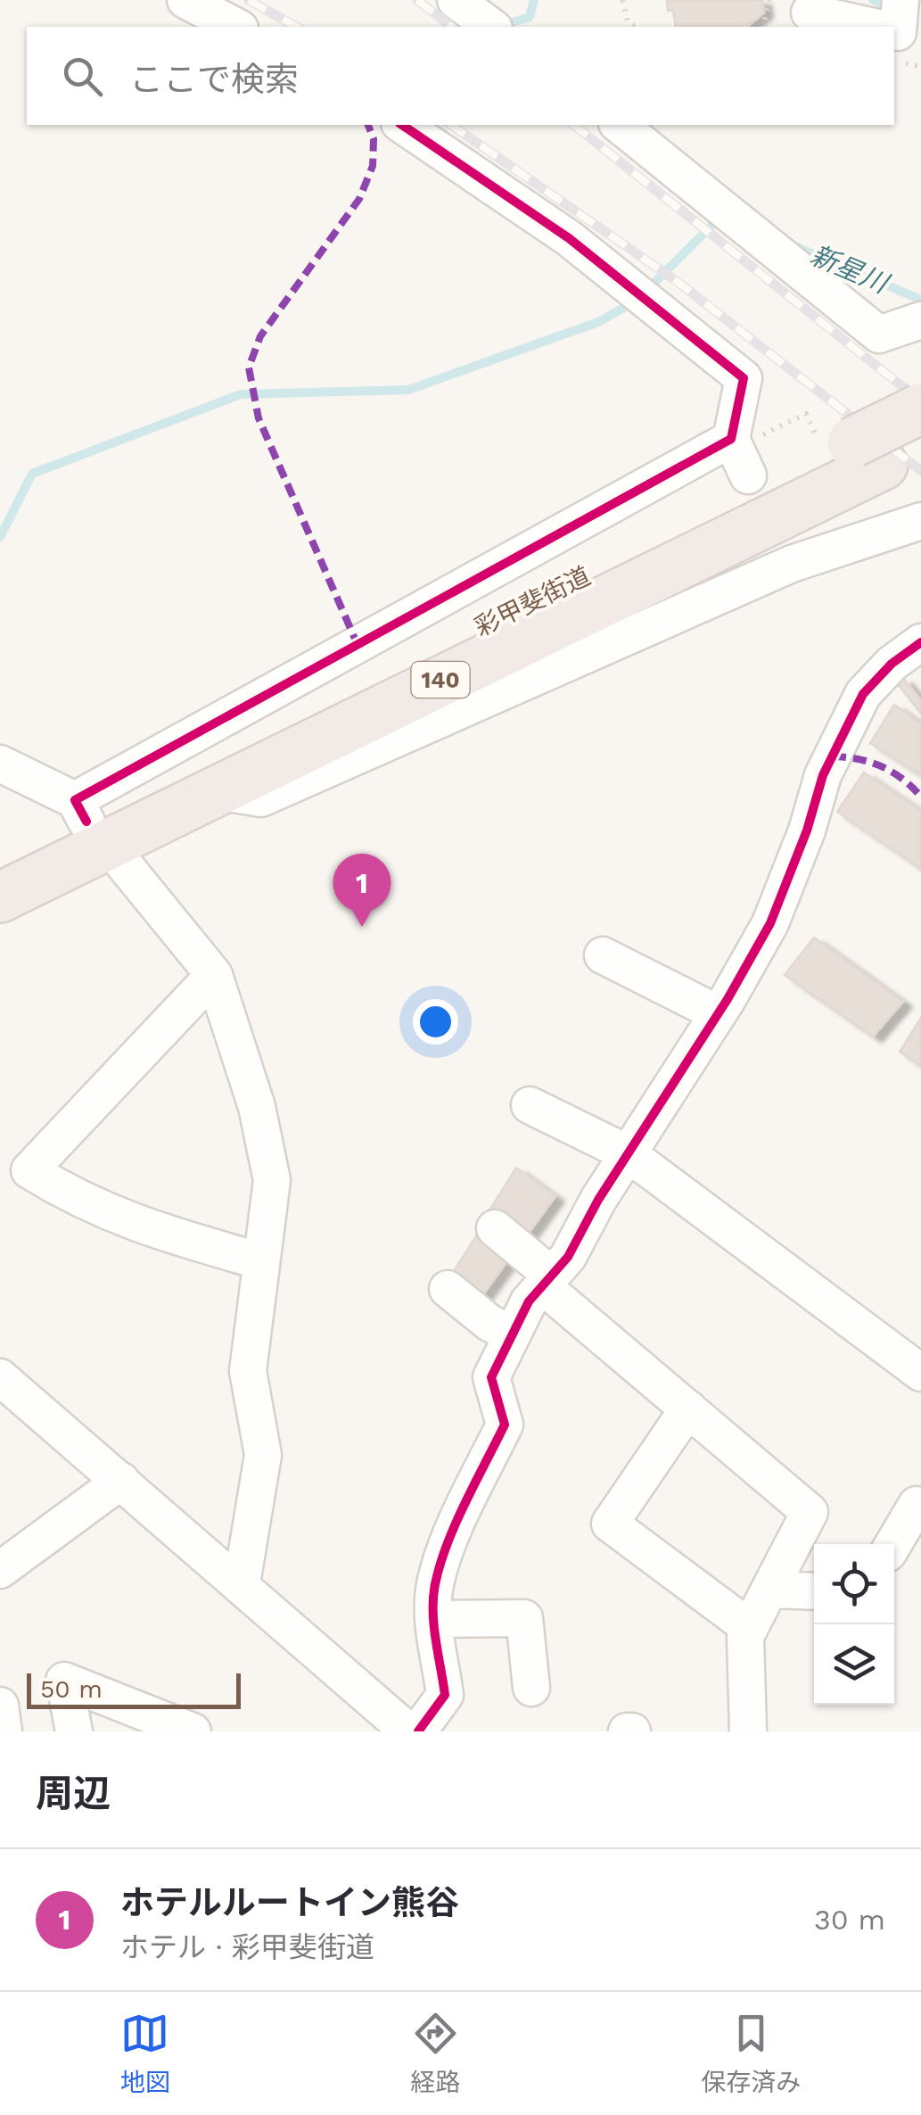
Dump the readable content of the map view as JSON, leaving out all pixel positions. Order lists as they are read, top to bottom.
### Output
{
  "streets": {
    "highway": ["彩甲斐街道", "140"]
  },
  "water": ["新星川"],
  "scale_bar": "50 m",
  "page": {
    "search": "ここで検索",
    "pins": "1",
    "scale": "50 m",
    "heading": "周辺",
    "list": [
      {
        "mark": "1",
        "name": "ホテルルートイン熊谷",
        "note": "ホテル · 彩甲斐街道",
        "value": "30 m"
      }
    ],
    "nav": ["地図", "経路", "保存済み"]
  }
}
